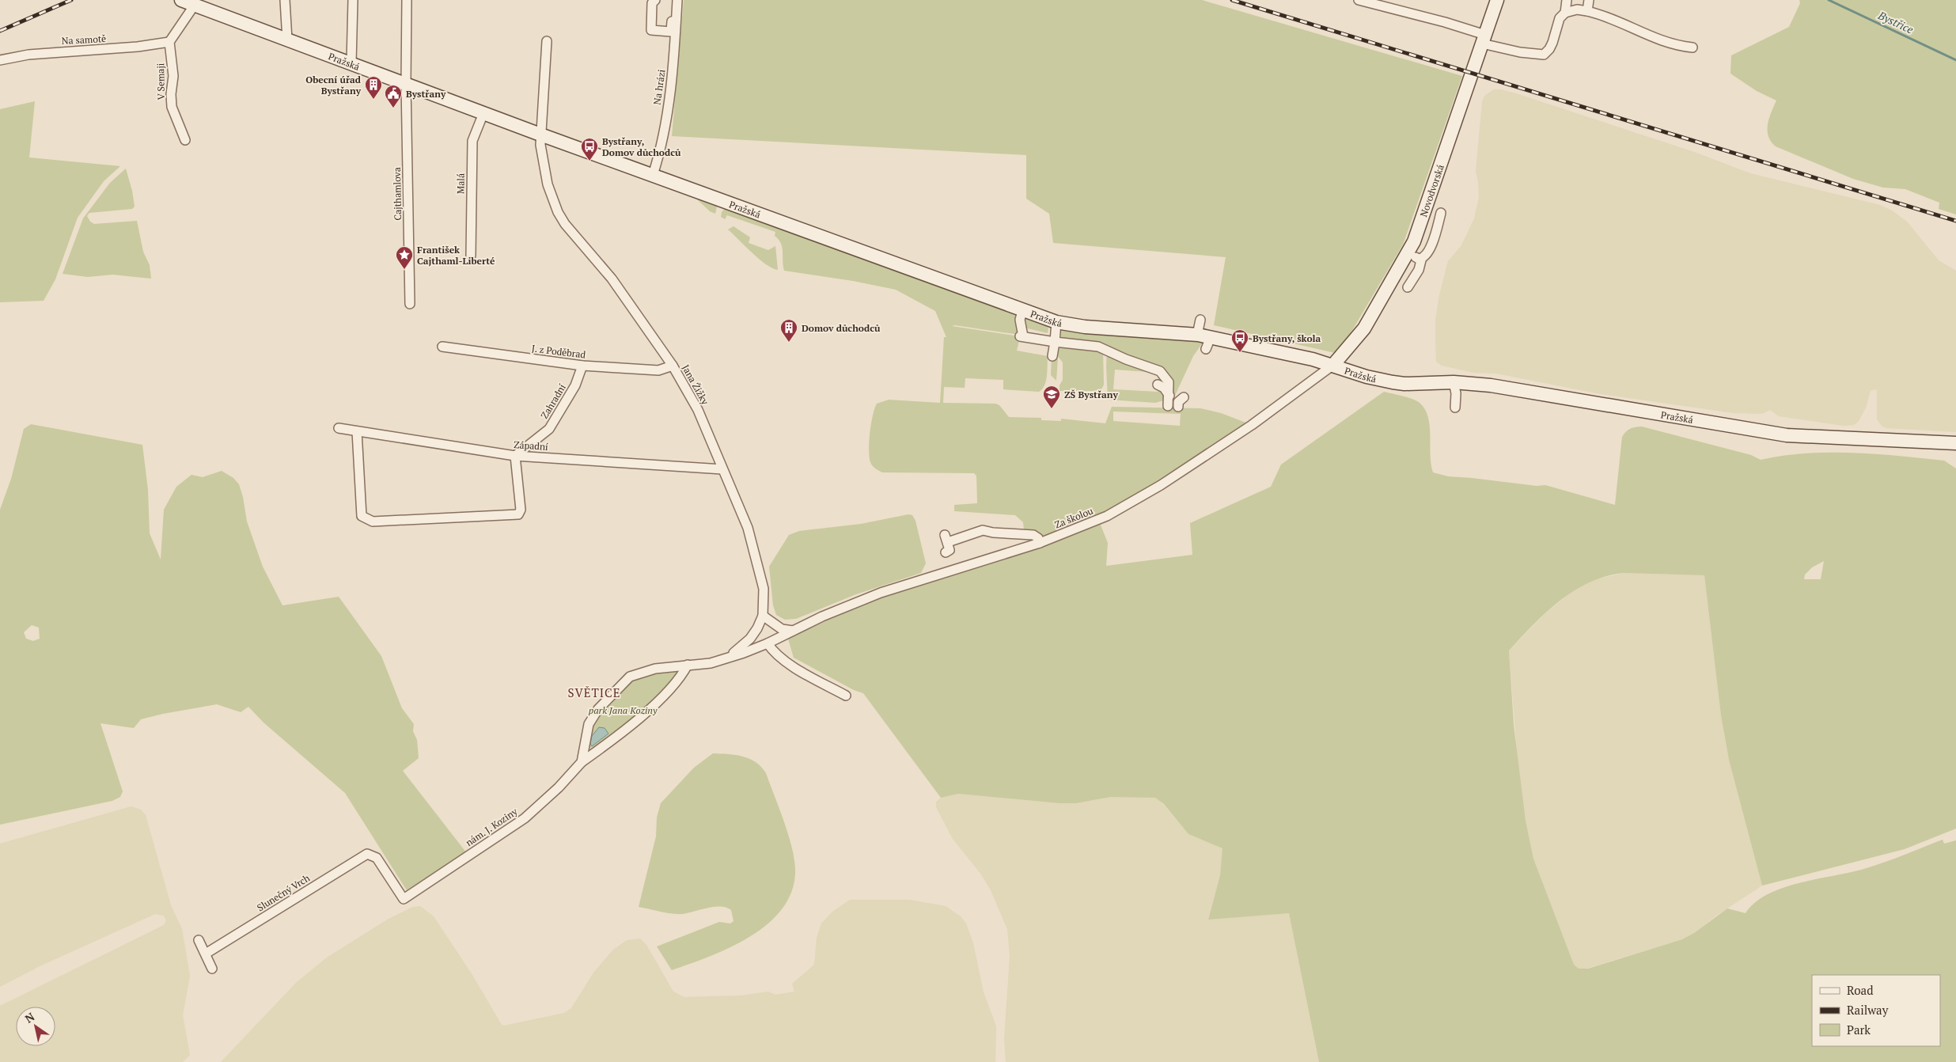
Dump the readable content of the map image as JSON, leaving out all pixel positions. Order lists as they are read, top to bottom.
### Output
{
  "streets": {
    "street": [
      "Na samotě",
      "Pražská",
      "V Semaji",
      "Na hrázi",
      "Malá",
      "Novodvorská",
      "Cajthamlova",
      "J. z Poděbrad",
      "Jana Žižky",
      "Zahradní",
      "Západní",
      "Za školou",
      "nám. J. Koziny",
      "Slunečný Vrch"
    ]
  },
  "crossings": [
    ["Na samotě", "V Semaji"],
    ["Pražská", "Na hrázi"],
    ["Pražská", "Malá"],
    ["Pražská", "Novodvorská"],
    ["Pražská", "Cajthamlova"],
    ["Pražská", "Jana Žižky"],
    ["Pražská", "Za školou"],
    ["Novodvorská", "Za školou"],
    ["J. z Poděbrad", "Jana Žižky"],
    ["J. z Poděbrad", "Zahradní"],
    ["Jana Žižky", "Západní"],
    ["Jana Žižky", "Za školou"],
    ["Zahradní", "Západní"],
    ["nám. J. Koziny", "Slunečný Vrch"]
  ],
  "districts": ["SVĚTICE"],
  "water": ["Bystřice"],
  "parks": ["park Jana Koziny"],
  "places": {
    "building": ["Obecní úřad Bystřany", "Domov důchodců"],
    "public building": ["Bystřany"],
    "bus stop": ["Bystřany, Domov důchodců", "Bystřany, škola"],
    "place": ["František Cajthaml-Liberté"],
    "school or university": ["ZŠ Bystřany"]
  },
  "legend": ["Road", "Railway", "Park"],
  "north": "top left"
}
